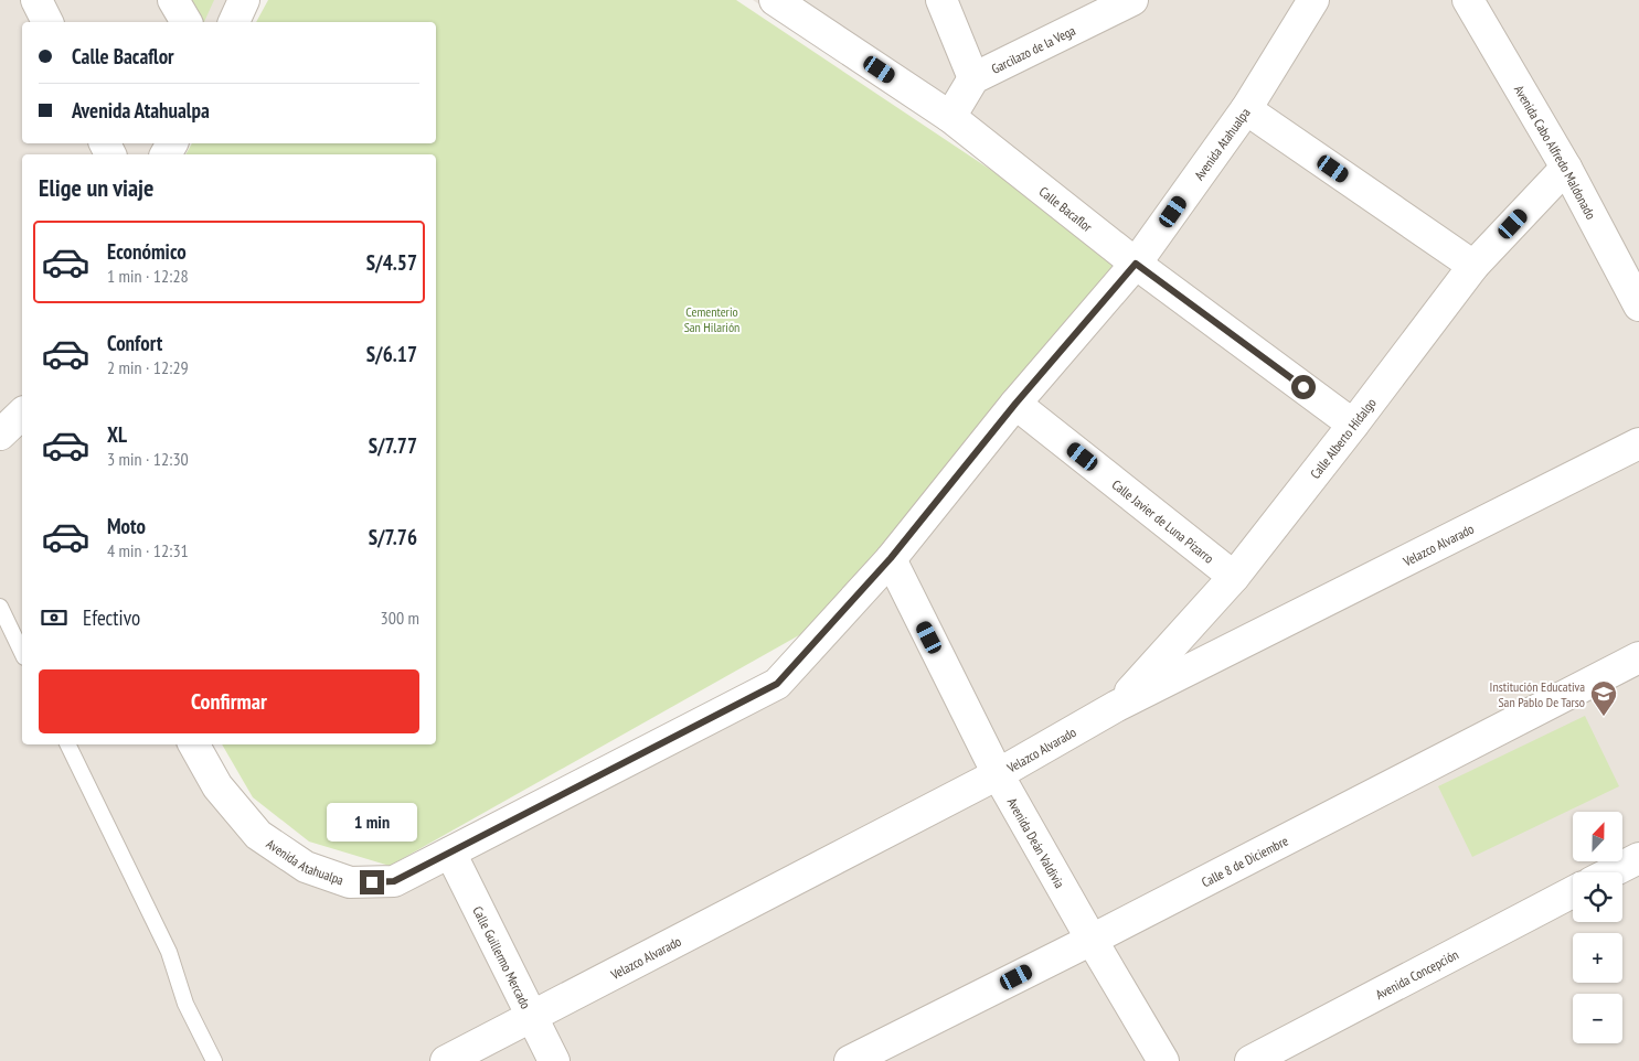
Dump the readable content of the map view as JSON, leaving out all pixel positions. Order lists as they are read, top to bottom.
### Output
{
  "streets": {
    "street": [
      "Garcilazo de la Vega",
      "Avenida Atahualpa",
      "Avenida Cabo Alfredo Maldonado",
      "Calle Bacaflor",
      "Calle Alberto Hidalgo",
      "Calle Javier de Luna Pizarro",
      "Velazco Alvarado",
      "Avenida Deán Valdivia",
      "Calle 8 de Diciembre",
      "Calle Guillermo Mercado",
      "Avenida Concepción"
    ]
  },
  "crossings": [
    ["Garcilazo de la Vega", "Calle Bacaflor"],
    ["Avenida Atahualpa", "Calle Bacaflor"],
    ["Avenida Atahualpa", "Calle Javier de Luna Pizarro"],
    ["Avenida Atahualpa", "Avenida Deán Valdivia"],
    ["Avenida Atahualpa", "Calle Guillermo Mercado"],
    ["Avenida Cabo Alfredo Maldonado", "Calle Alberto Hidalgo"],
    ["Calle Bacaflor", "Calle Alberto Hidalgo"],
    ["Calle Alberto Hidalgo", "Calle Javier de Luna Pizarro"],
    ["Calle Alberto Hidalgo", "Velazco Alvarado"],
    ["Velazco Alvarado", "Avenida Deán Valdivia"],
    ["Velazco Alvarado", "Calle Guillermo Mercado"],
    ["Avenida Deán Valdivia", "Calle 8 de Diciembre"]
  ],
  "parks": ["Cementerio San Hilarión"],
  "places": {
    "school or university": ["Institución Educativa San Pablo De Tarso"]
  },
  "north": "top",
  "page": {
    "banner": ["Calle Bacaflor", "Avenida Atahualpa"],
    "heading": "Elige un viaje",
    "list": [
      {
        "name": "Económico",
        "note": "1 min · 12:28",
        "value": "S/4.57"
      },
      {
        "name": "Confort",
        "note": "2 min · 12:29",
        "value": "S/6.17"
      },
      {
        "name": "XL",
        "note": "3 min · 12:30",
        "value": "S/7.77"
      },
      {
        "name": "Moto",
        "note": "4 min · 12:31",
        "value": "S/7.76"
      }
    ],
    "pay": ["Efectivo", "300 m"],
    "buttons": "Confirmar",
    "bubble": "1 min",
    "map_buttons": ["+", "−"]
  }
}
